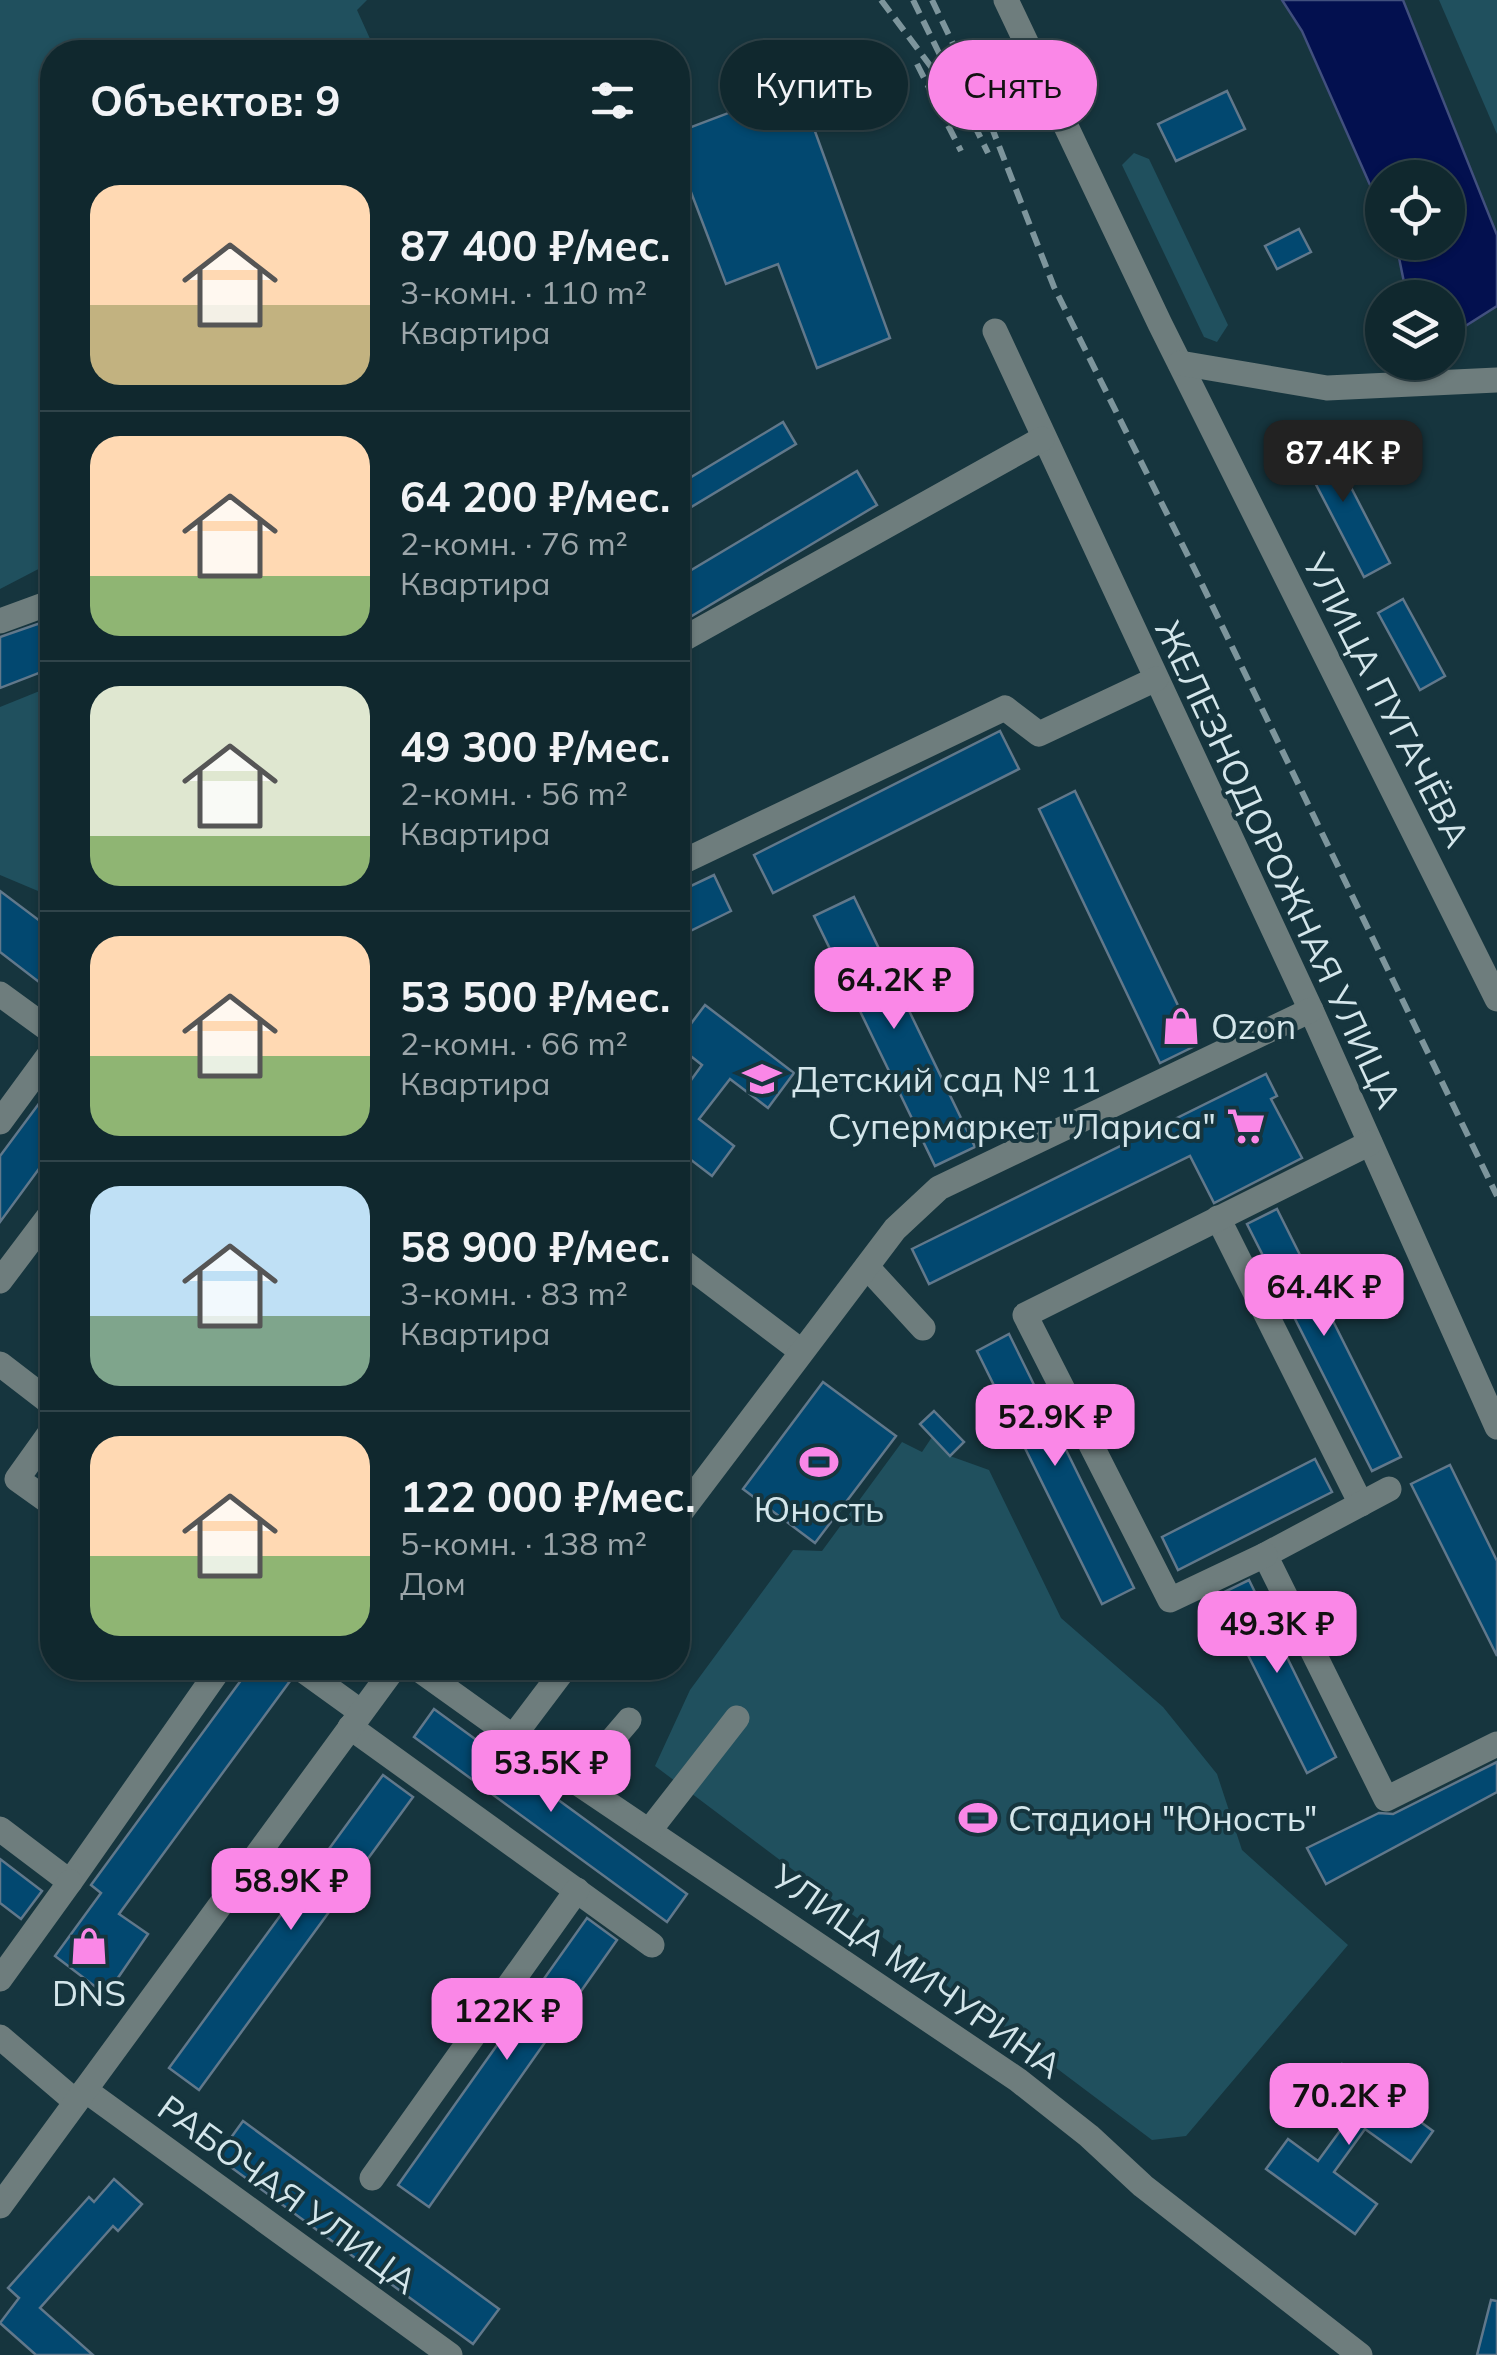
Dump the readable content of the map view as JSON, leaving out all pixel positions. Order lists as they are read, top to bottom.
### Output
{
  "streets": {
    "street": [
      "УЛИЦА ПУГАЧЁВА",
      "ЖЕЛЕЗНОДОРОЖНАЯ УЛИЦА",
      "УЛИЦА МИЧУРИНА",
      "РАБОЧАЯ УЛИЦА"
    ]
  },
  "places": {
    "shop": ["Ozon", "DNS"],
    "school or university": ["Детский сад № 11"],
    "supermarket": ["Супермаркет \"Лариса\""],
    "sports": ["Юность", "Стадион \"Юность\""]
  },
  "page": {
    "chip": ["Купить", "Снять"],
    "heading": "Объектов: 9",
    "list": [
      {
        "name": "87 400 ₽/мес.",
        "note": "3-комн. · 110 m² · Квартира"
      },
      {
        "name": "64 200 ₽/мес.",
        "note": "2-комн. · 76 m² · Квартира"
      },
      {
        "name": "49 300 ₽/мес.",
        "note": "2-комн. · 56 m² · Квартира"
      },
      {
        "name": "53 500 ₽/мес.",
        "note": "2-комн. · 66 m² · Квартира"
      },
      {
        "name": "58 900 ₽/мес.",
        "note": "3-комн. · 83 m² · Квартира"
      },
      {
        "name": "122 000 ₽/мес.",
        "note": "5-комн. · 138 m² · Дом"
      }
    ],
    "price": [
      "87.4K ₽",
      "64.2K ₽",
      "64.4K ₽",
      "52.9K ₽",
      "49.3K ₽",
      "53.5K ₽",
      "58.9K ₽",
      "122K ₽",
      "70.2K ₽"
    ]
  }
}
